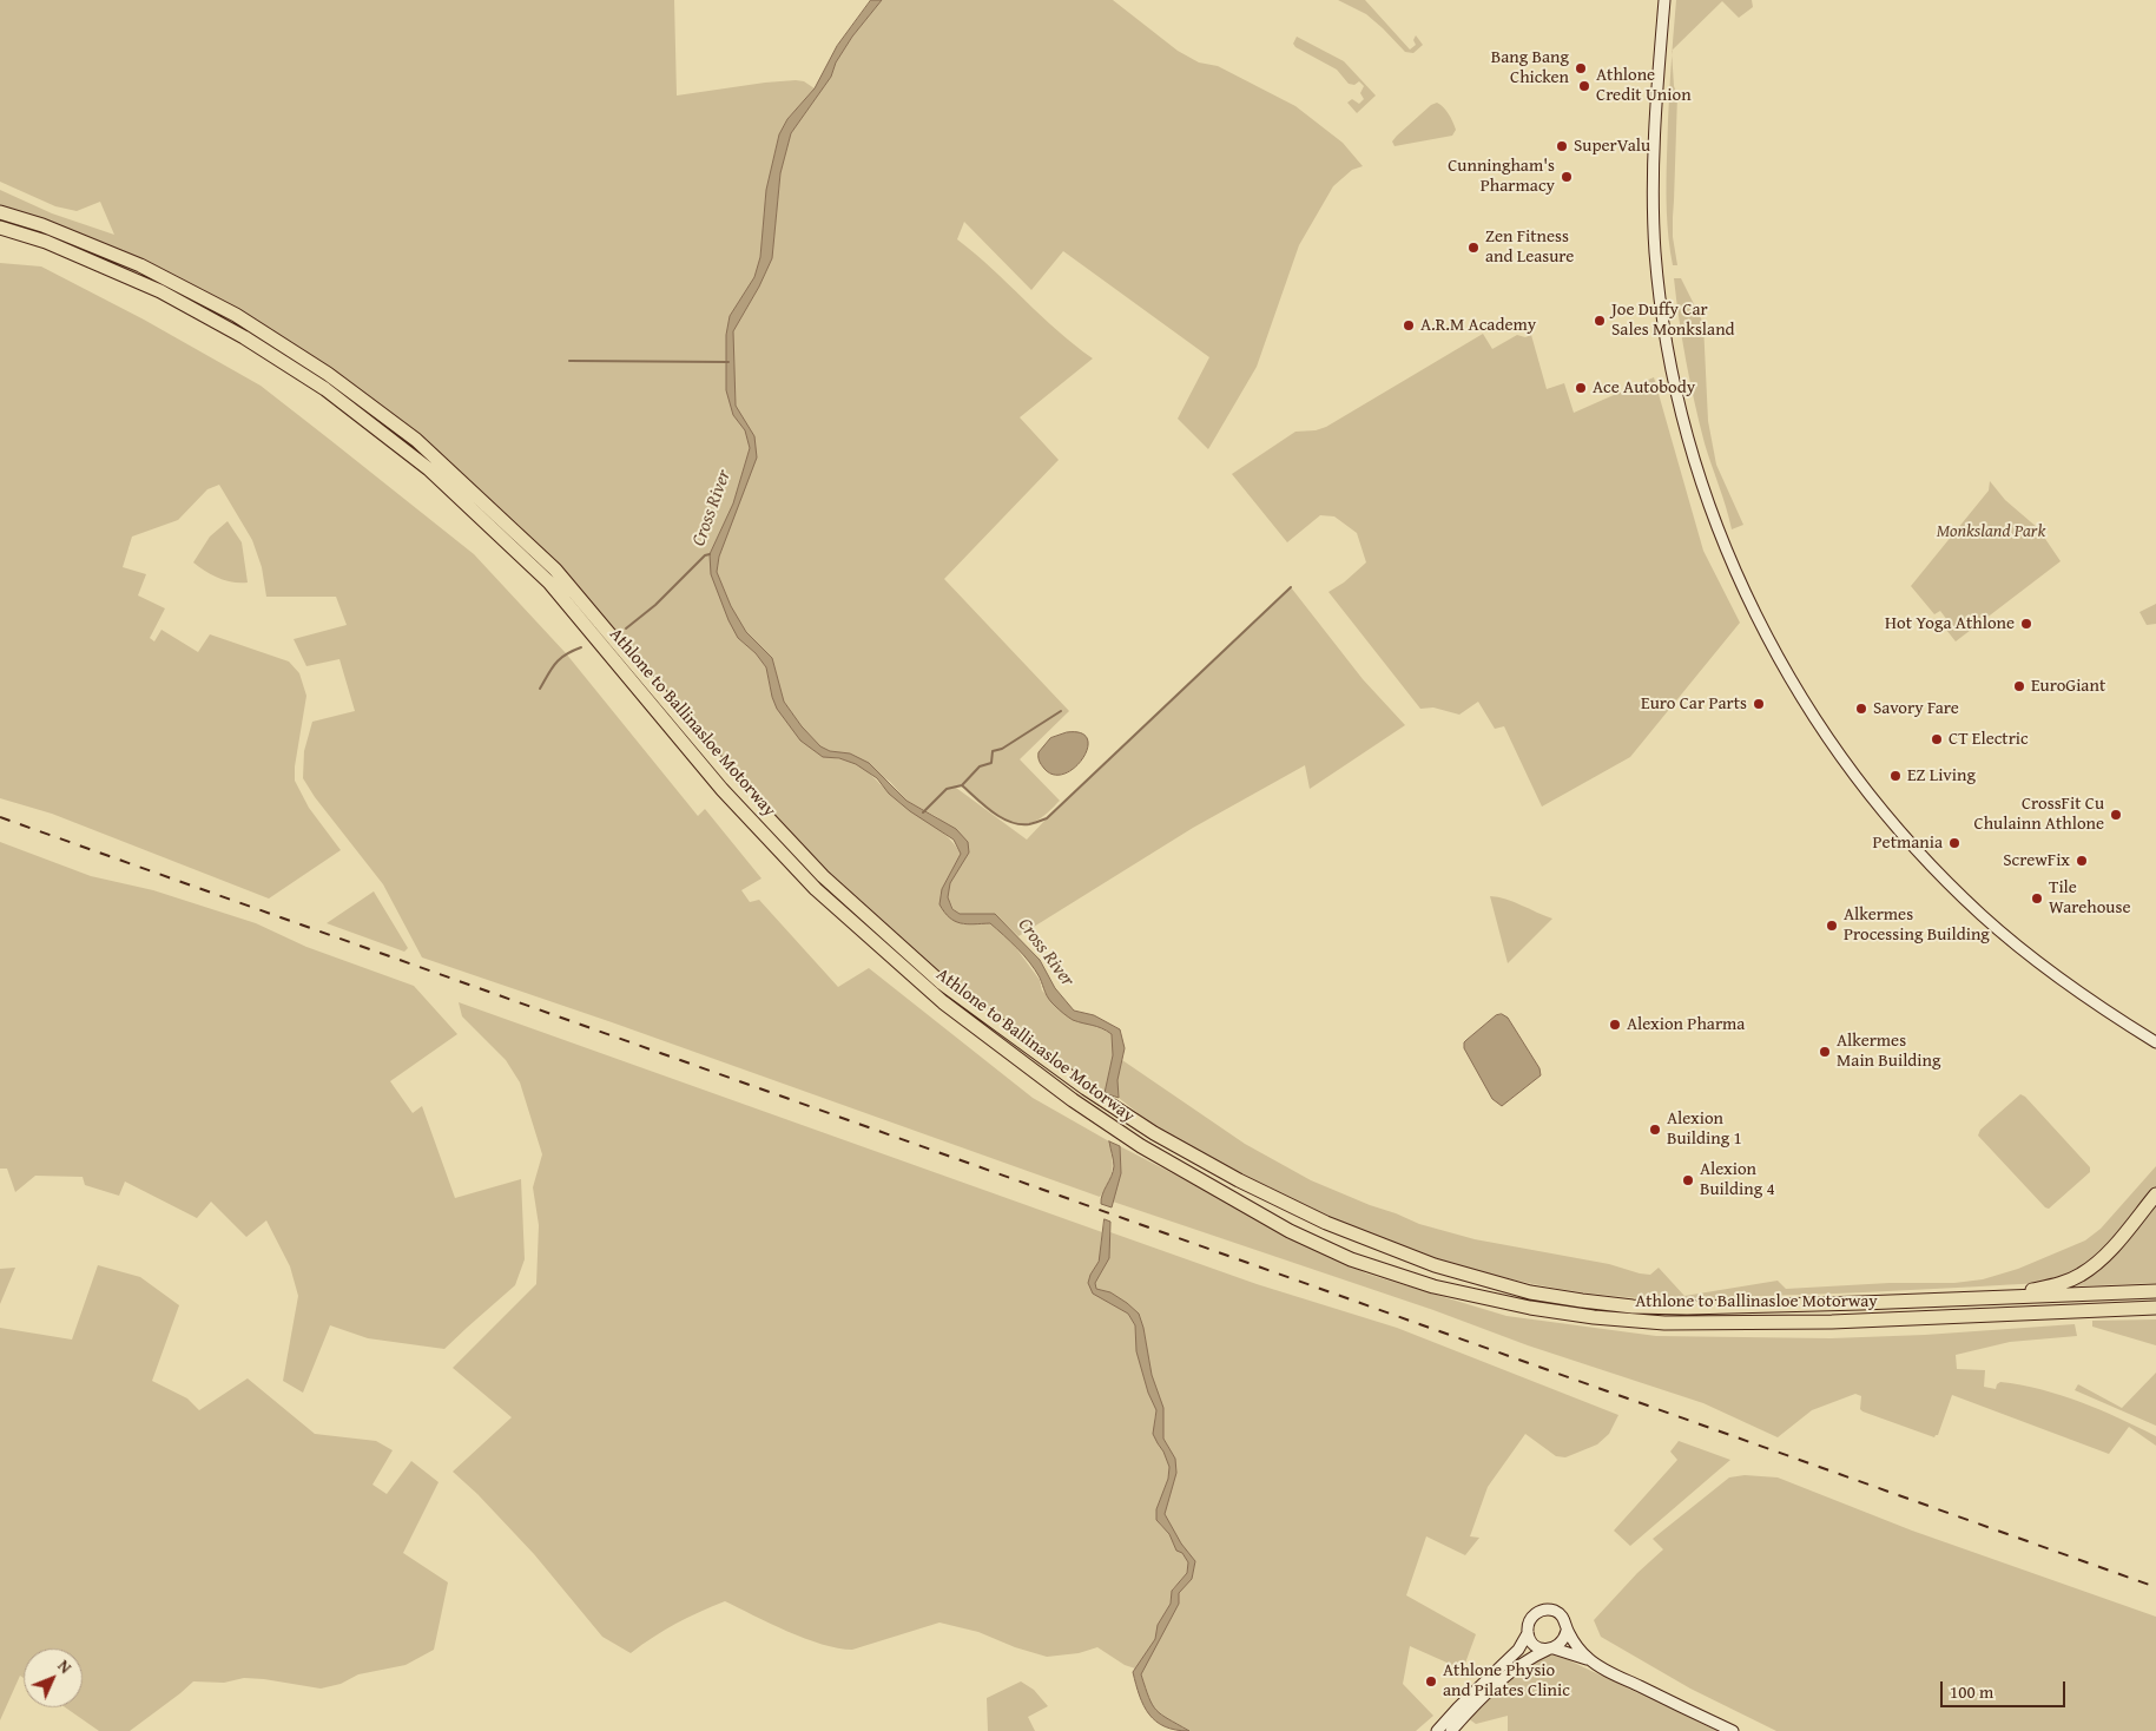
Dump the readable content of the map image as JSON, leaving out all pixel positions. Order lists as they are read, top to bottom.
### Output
{
  "streets": {
    "highway": ["Athlone to Ballinasloe Motorway"]
  },
  "water": ["Cross River"],
  "parks": ["Monksland Park"],
  "places": [
    "Bang Bang Chicken",
    "Athlone Credit Union",
    "SuperValu",
    "Cunningham's Pharmacy",
    "Zen Fitness and Leasure",
    "Joe Duffy Car Sales Monksland",
    "A.R.M Academy",
    "Ace Autobody",
    "Hot Yoga Athlone",
    "EuroGiant",
    "Euro Car Parts",
    "Savory Fare",
    "CT Electric",
    "EZ Living",
    "CrossFit Cu Chulainn Athlone",
    "Petmania",
    "ScrewFix",
    "Tile Warehouse",
    "Alkermes Processing Building",
    "Alexion Pharma",
    "Alkermes Main Building",
    "Alexion Building 1",
    "Alexion Building 4",
    "Athlone Physio and Pilates Clinic"
  ],
  "scale_bar": "100 m",
  "north": "top right"
}
